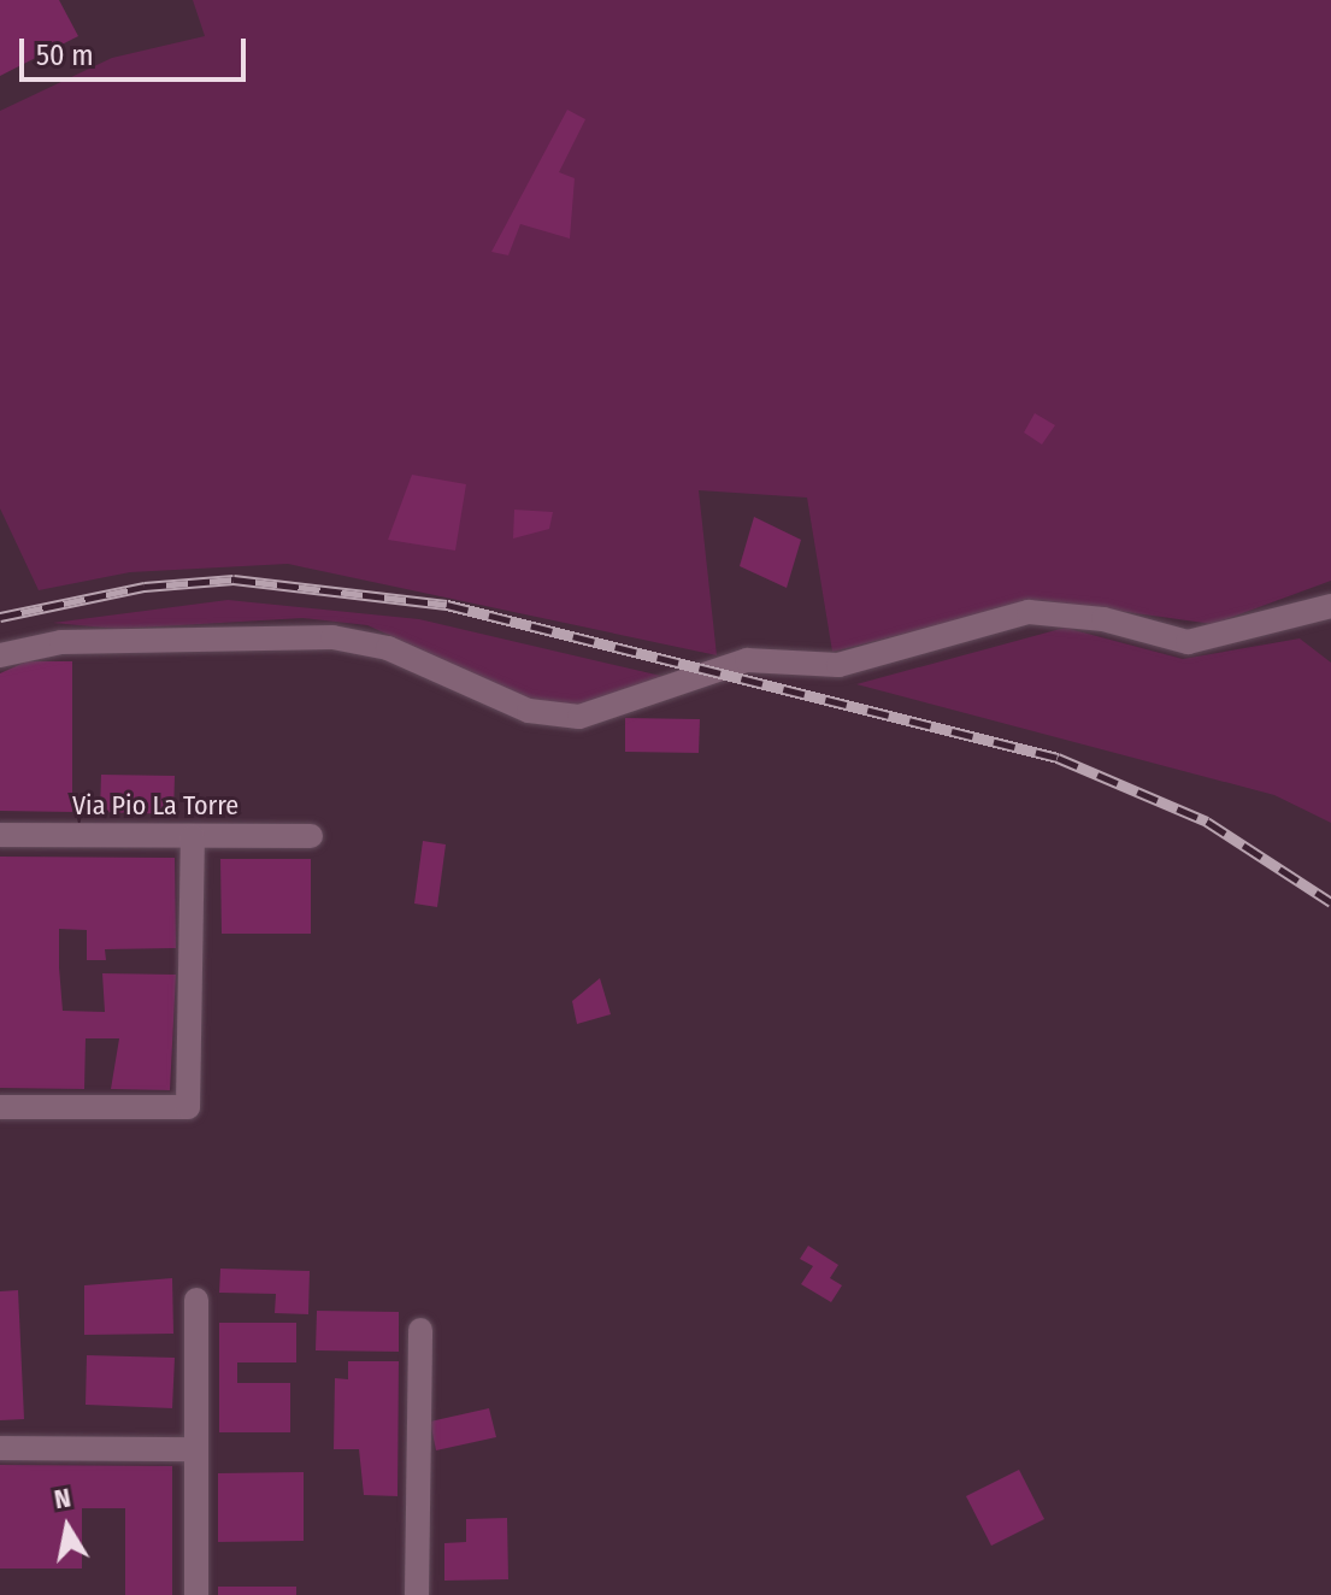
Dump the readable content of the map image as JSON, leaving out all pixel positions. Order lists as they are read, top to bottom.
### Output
{
  "streets": {
    "street": ["Via Pio La Torre"]
  },
  "scale_bar": "50 m",
  "north": "top"
}
